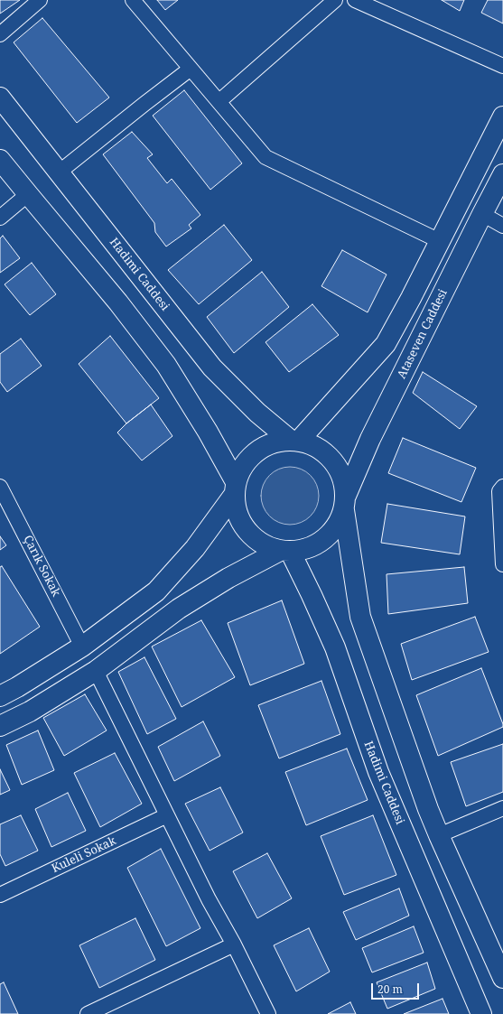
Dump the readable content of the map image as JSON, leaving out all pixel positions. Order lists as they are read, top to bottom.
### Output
{
  "streets": {
    "main road": ["Hadimi Caddesi", "Ataseven Caddesi"],
    "street": ["Çarık Sokak", "Kuleli Sokak"]
  },
  "crossings": [
    ["Hadimi Caddesi", "Ataseven Caddesi"]
  ],
  "scale_bar": "20 m"
}
